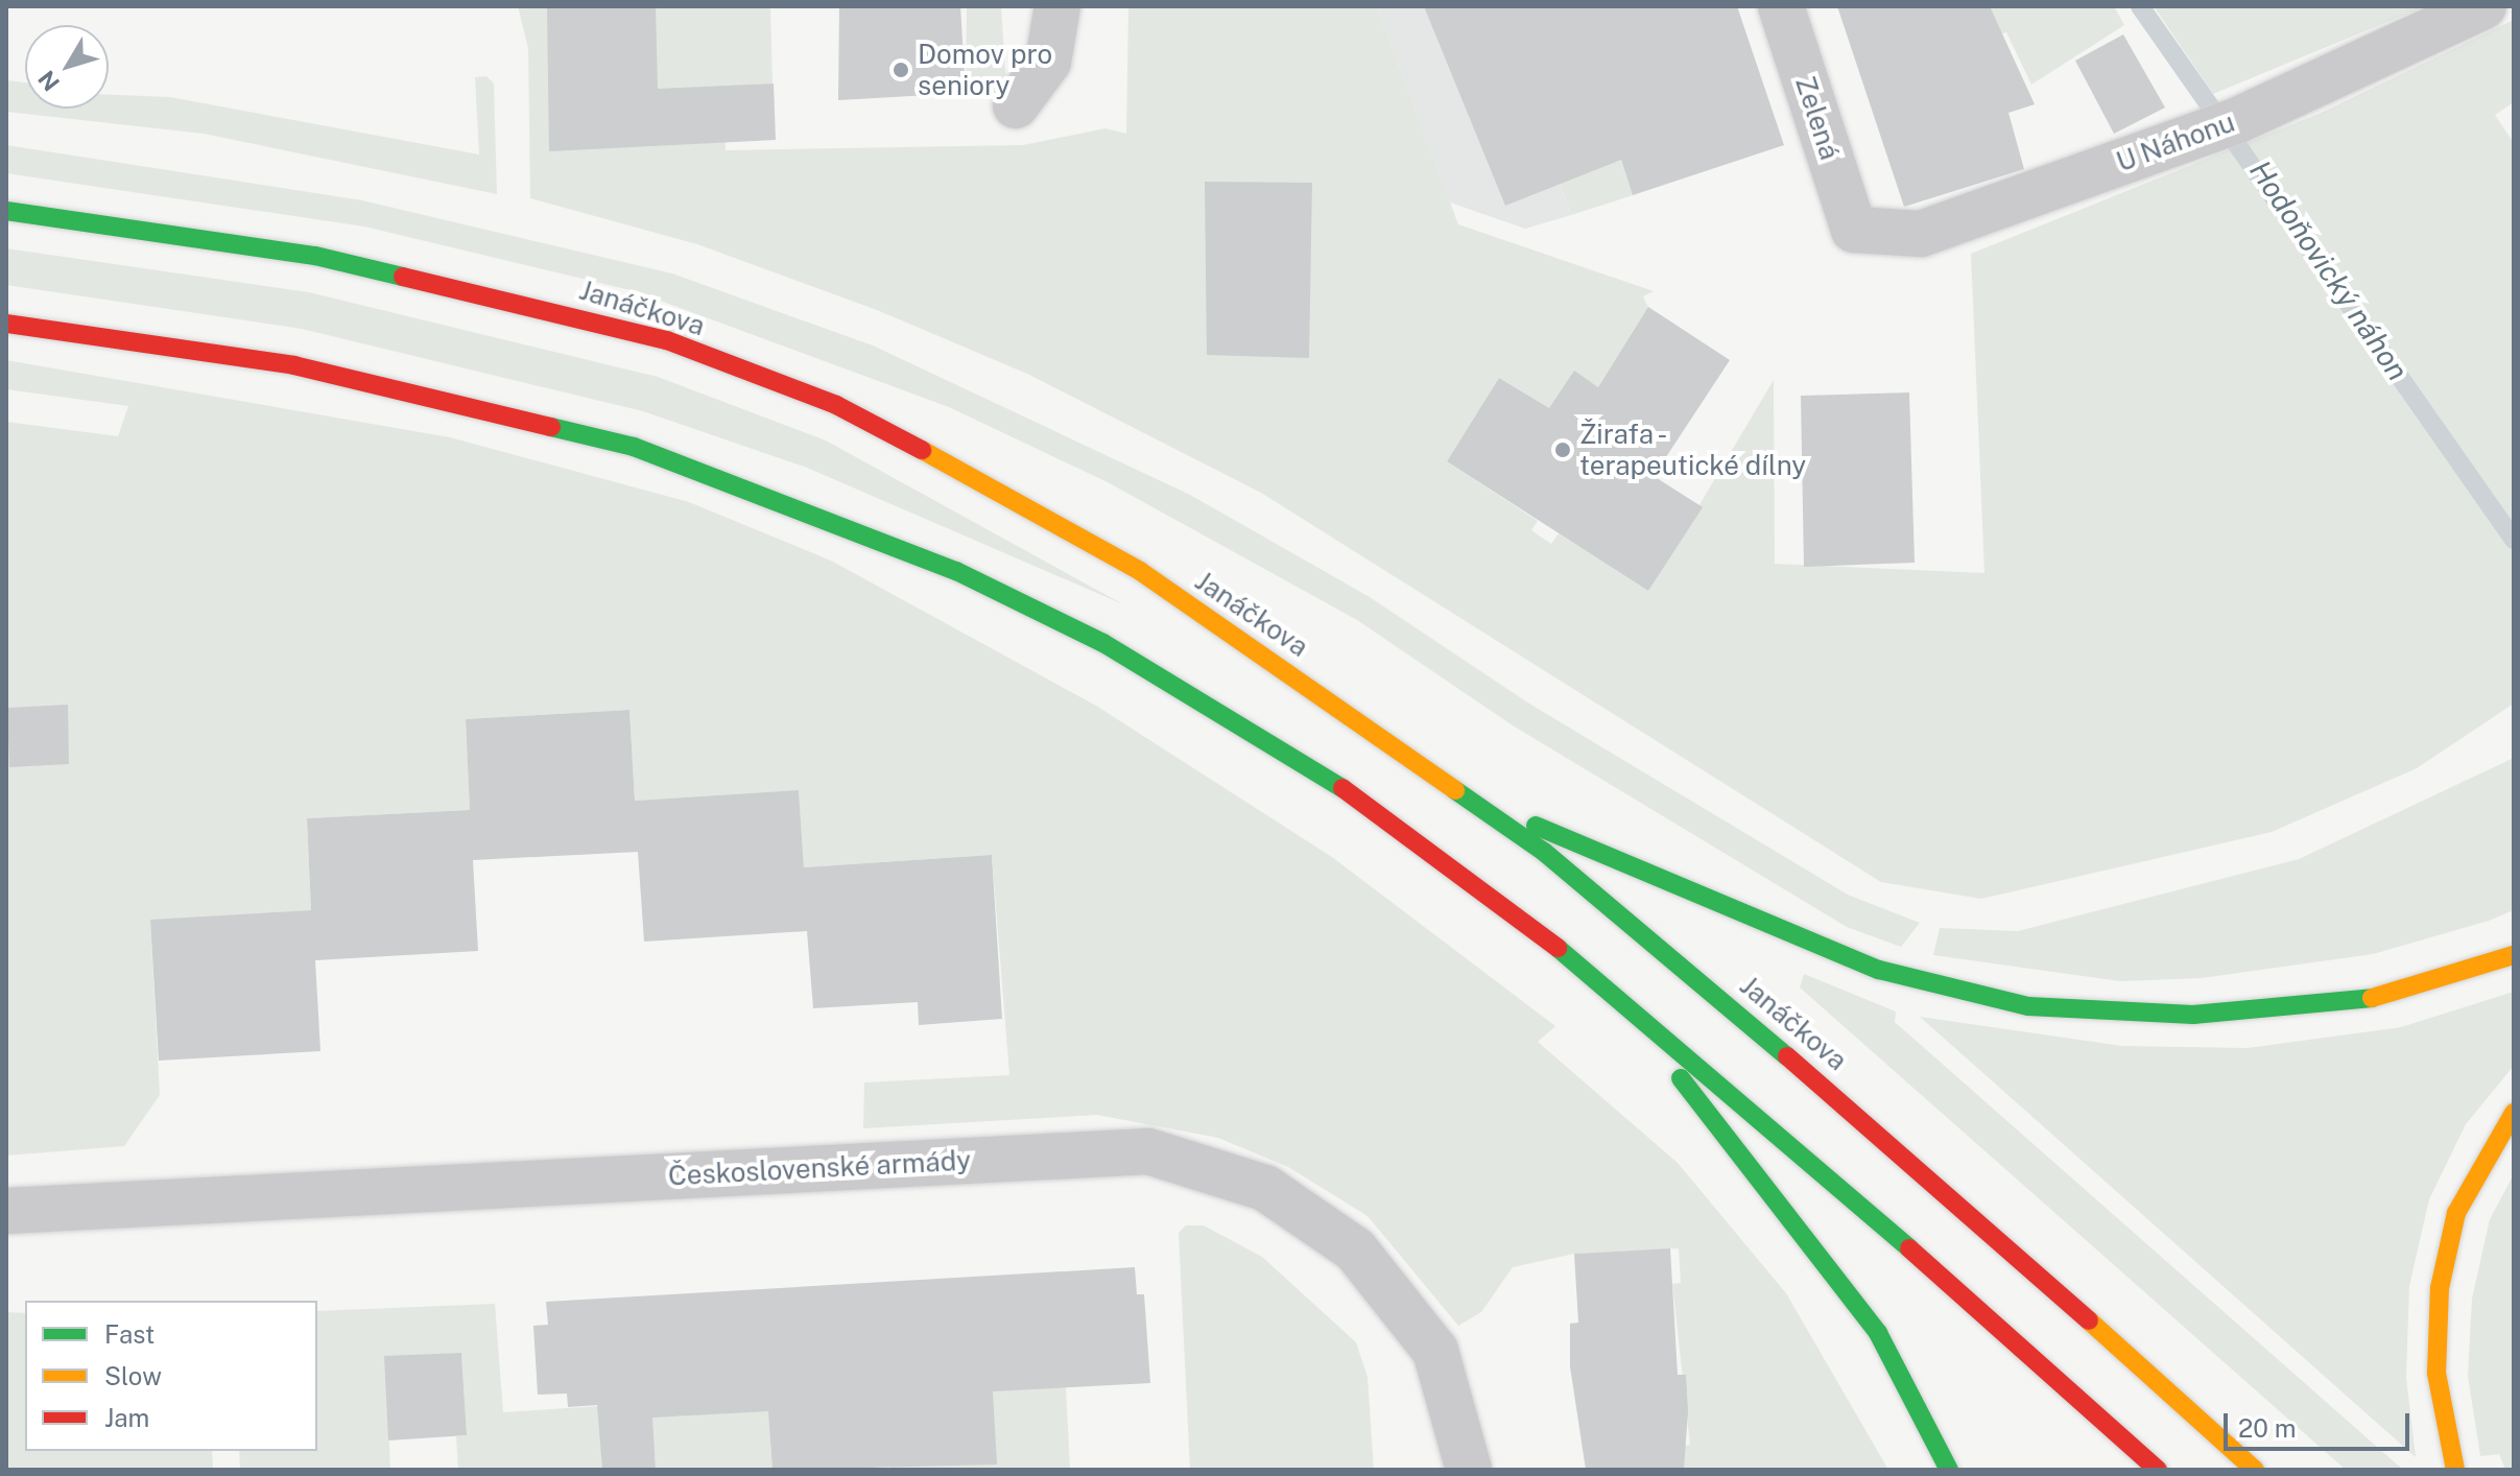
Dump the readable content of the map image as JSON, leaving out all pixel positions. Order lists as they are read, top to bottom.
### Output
{
  "streets": {
    "main road": ["Janáčkova"],
    "street": ["Zelená", "U Náhonu", "Československé armády"]
  },
  "crossings": [
    ["Zelená", "U Náhonu"]
  ],
  "water": ["Hodoňovický náhon"],
  "places": ["Domov pro seniory", "Žirafa - terapeutické dílny"],
  "legend": ["Fast", "Slow", "Jam"],
  "scale_bar": "20 m",
  "north": "bottom left"
}
